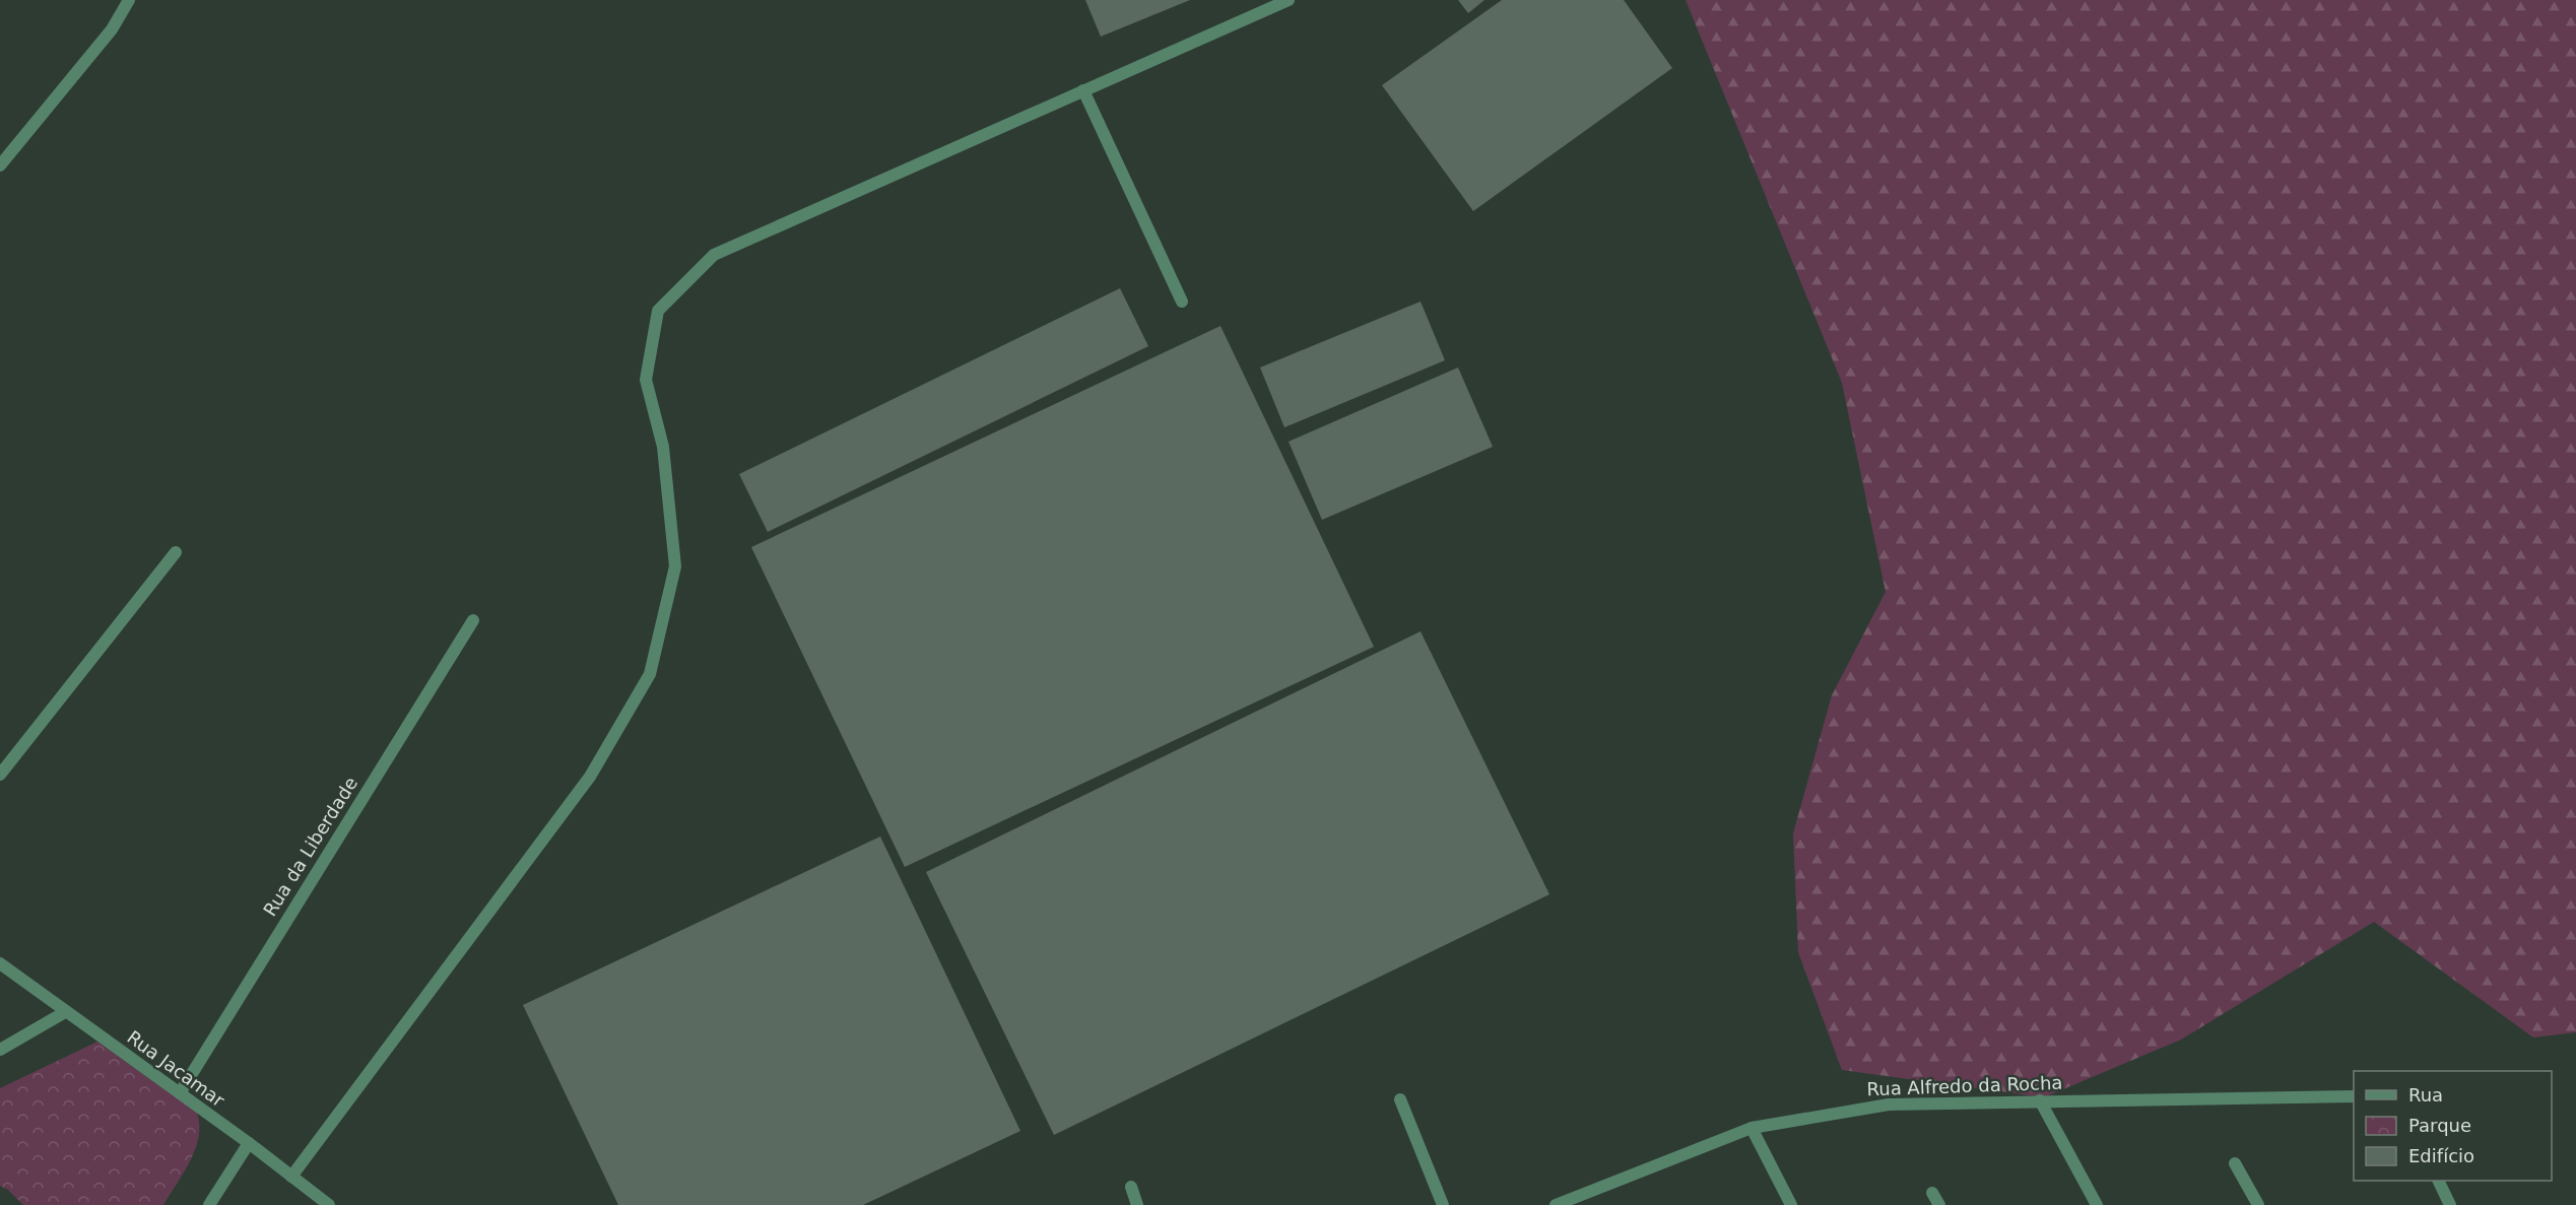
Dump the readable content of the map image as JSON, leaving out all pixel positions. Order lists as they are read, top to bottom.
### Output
{
  "streets": {
    "street": ["Rua da Liberdade", "Rua Jacamar", "Rua Alfredo da Rocha"]
  },
  "crossings": [
    ["Rua da Liberdade", "Rua Jacamar"]
  ],
  "legend": ["Rua", "Parque", "Edifício"]
}
